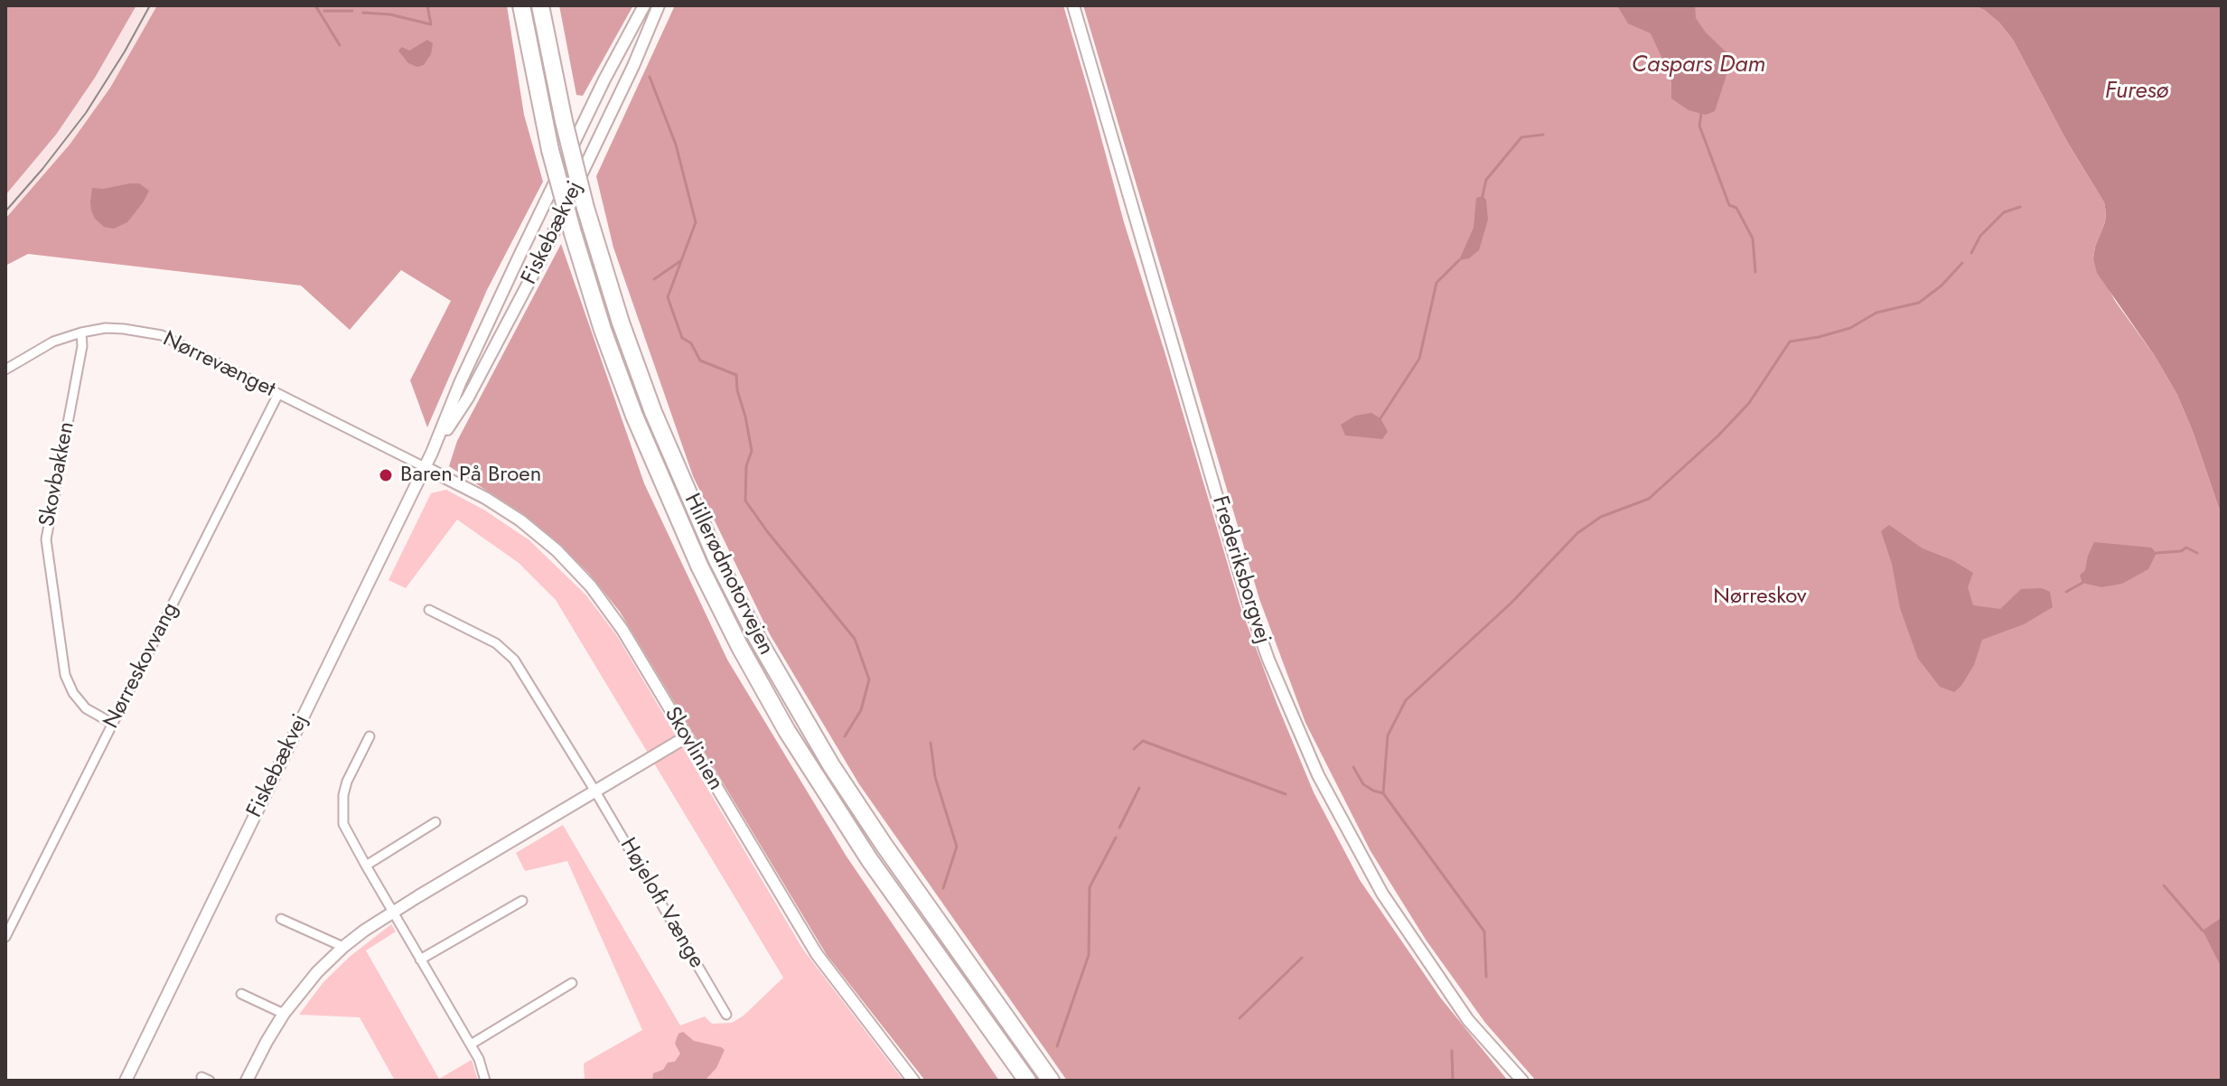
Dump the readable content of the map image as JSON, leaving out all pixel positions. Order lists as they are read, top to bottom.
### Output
{
  "streets": {
    "highway": ["Hillerødmotorvejen"],
    "street": [
      "Fiskebækvej",
      "Nørrevænget",
      "Skovbakken",
      "Frederiksborgvej",
      "Nørreskovvang",
      "Skovlinien",
      "Højeloft Vænge"
    ]
  },
  "crossings": [
    ["Fiskebækvej", "Nørrevænget"],
    ["Fiskebækvej", "Skovlinien"],
    ["Nørrevænget", "Skovbakken"],
    ["Nørrevænget", "Nørreskovvang"],
    ["Nørrevænget", "Skovlinien"],
    ["Skovbakken", "Nørreskovvang"]
  ],
  "water": ["Caspars Dam", "Furesø"],
  "parks": ["Nørreskov"],
  "places": ["Baren På Broen"]
}
